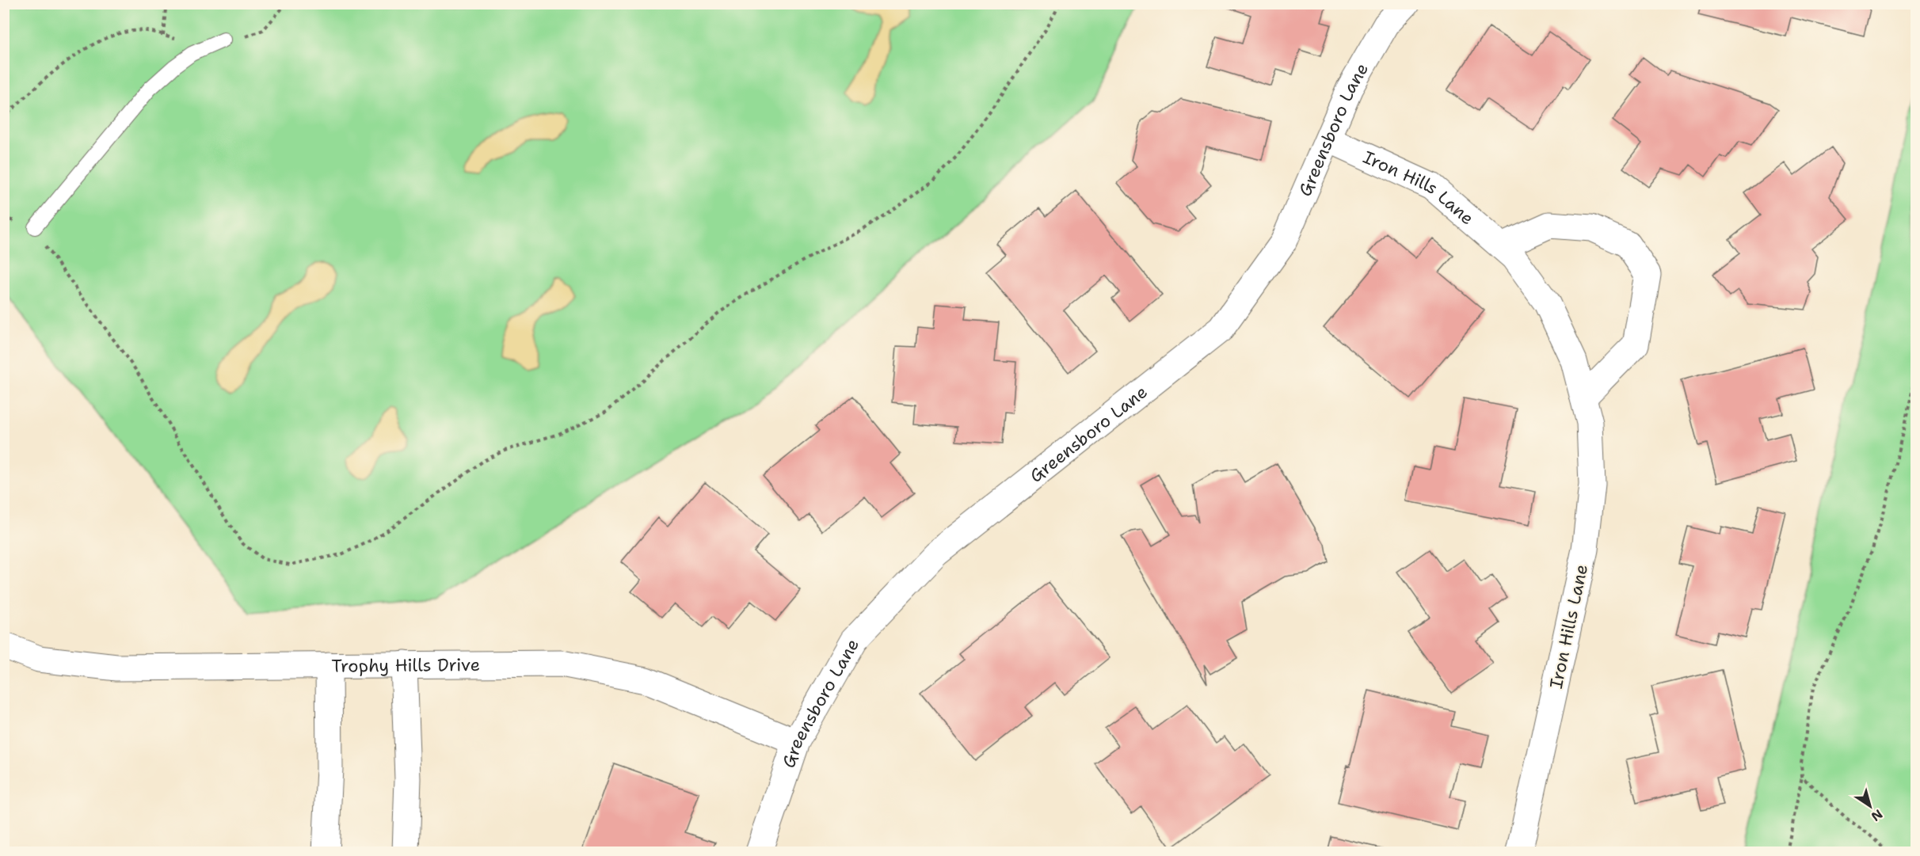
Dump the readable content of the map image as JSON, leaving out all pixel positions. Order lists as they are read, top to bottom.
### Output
{
  "streets": {
    "street": ["Greensboro Lane", "Iron Hills Lane", "Trophy Hills Drive"]
  },
  "crossings": [
    ["Greensboro Lane", "Iron Hills Lane"],
    ["Greensboro Lane", "Trophy Hills Drive"]
  ],
  "north": "bottom right"
}
